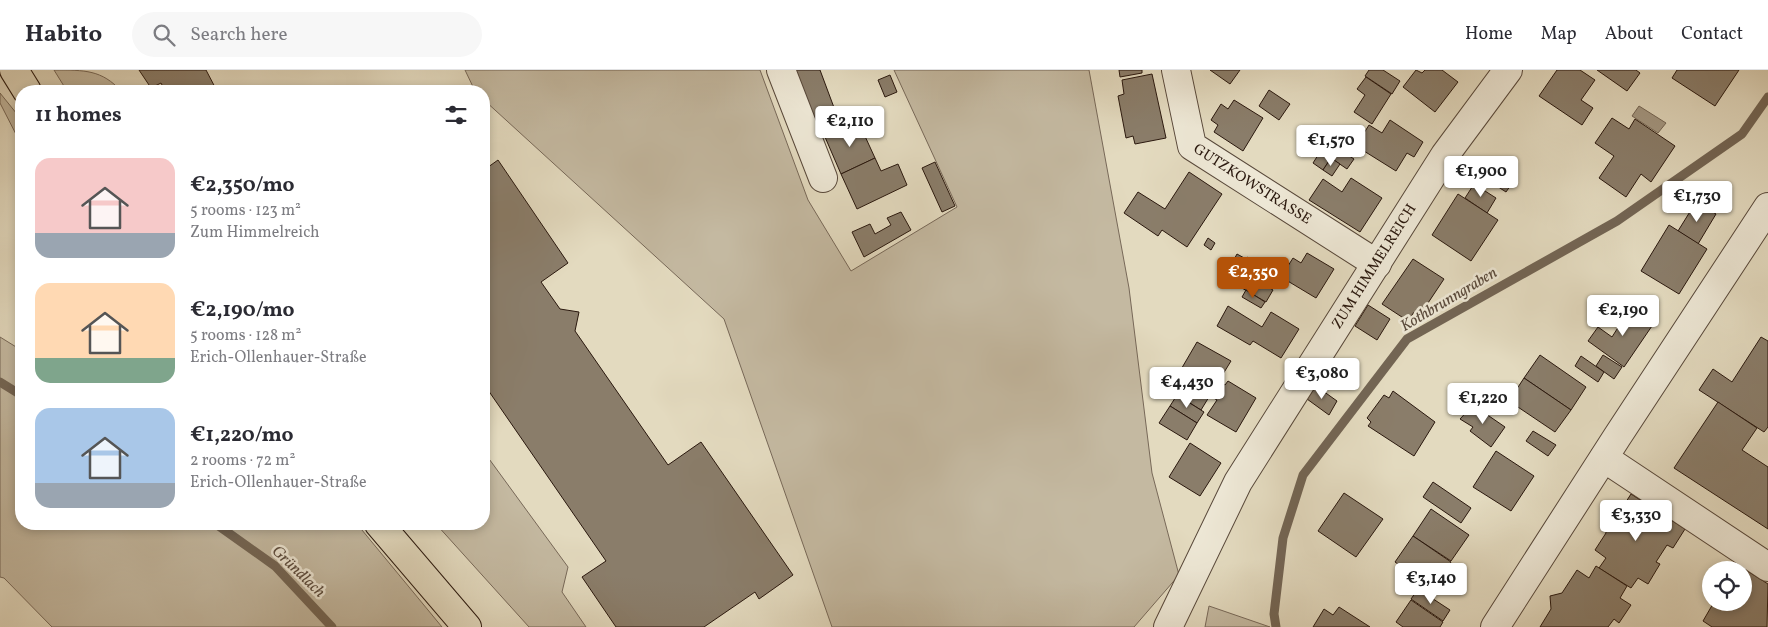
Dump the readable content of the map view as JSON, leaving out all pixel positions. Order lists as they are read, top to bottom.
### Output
{
  "streets": {
    "street": ["GUTZKOWSTRASSE", "ZUM HIMMELREICH"]
  },
  "crossings": [
    ["GUTZKOWSTRASSE", "ZUM HIMMELREICH"]
  ],
  "water": ["Kothbrunngraben", "Gründlach"],
  "page": {
    "header": "Habito",
    "search": "Search here",
    "nav": [
      "Home",
      "Map",
      "About",
      "Contact"
    ],
    "heading": "11 homes",
    "price": [
      "€2,110",
      "€1,570",
      "€1,900",
      "€1,730",
      "€2,350",
      "€2,190",
      "€3,080",
      "€4,430",
      "€1,220",
      "€3,330",
      "€3,140"
    ],
    "list": [
      {
        "name": "€2,350/mo",
        "note": "5 rooms · 123 m² · Zum Himmelreich"
      },
      {
        "name": "€2,190/mo",
        "note": "5 rooms · 128 m² · Erich-Ollenhauer-Straße"
      },
      {
        "name": "€1,220/mo",
        "note": "2 rooms · 72 m² · Erich-Ollenhauer-Straße"
      }
    ]
  }
}
